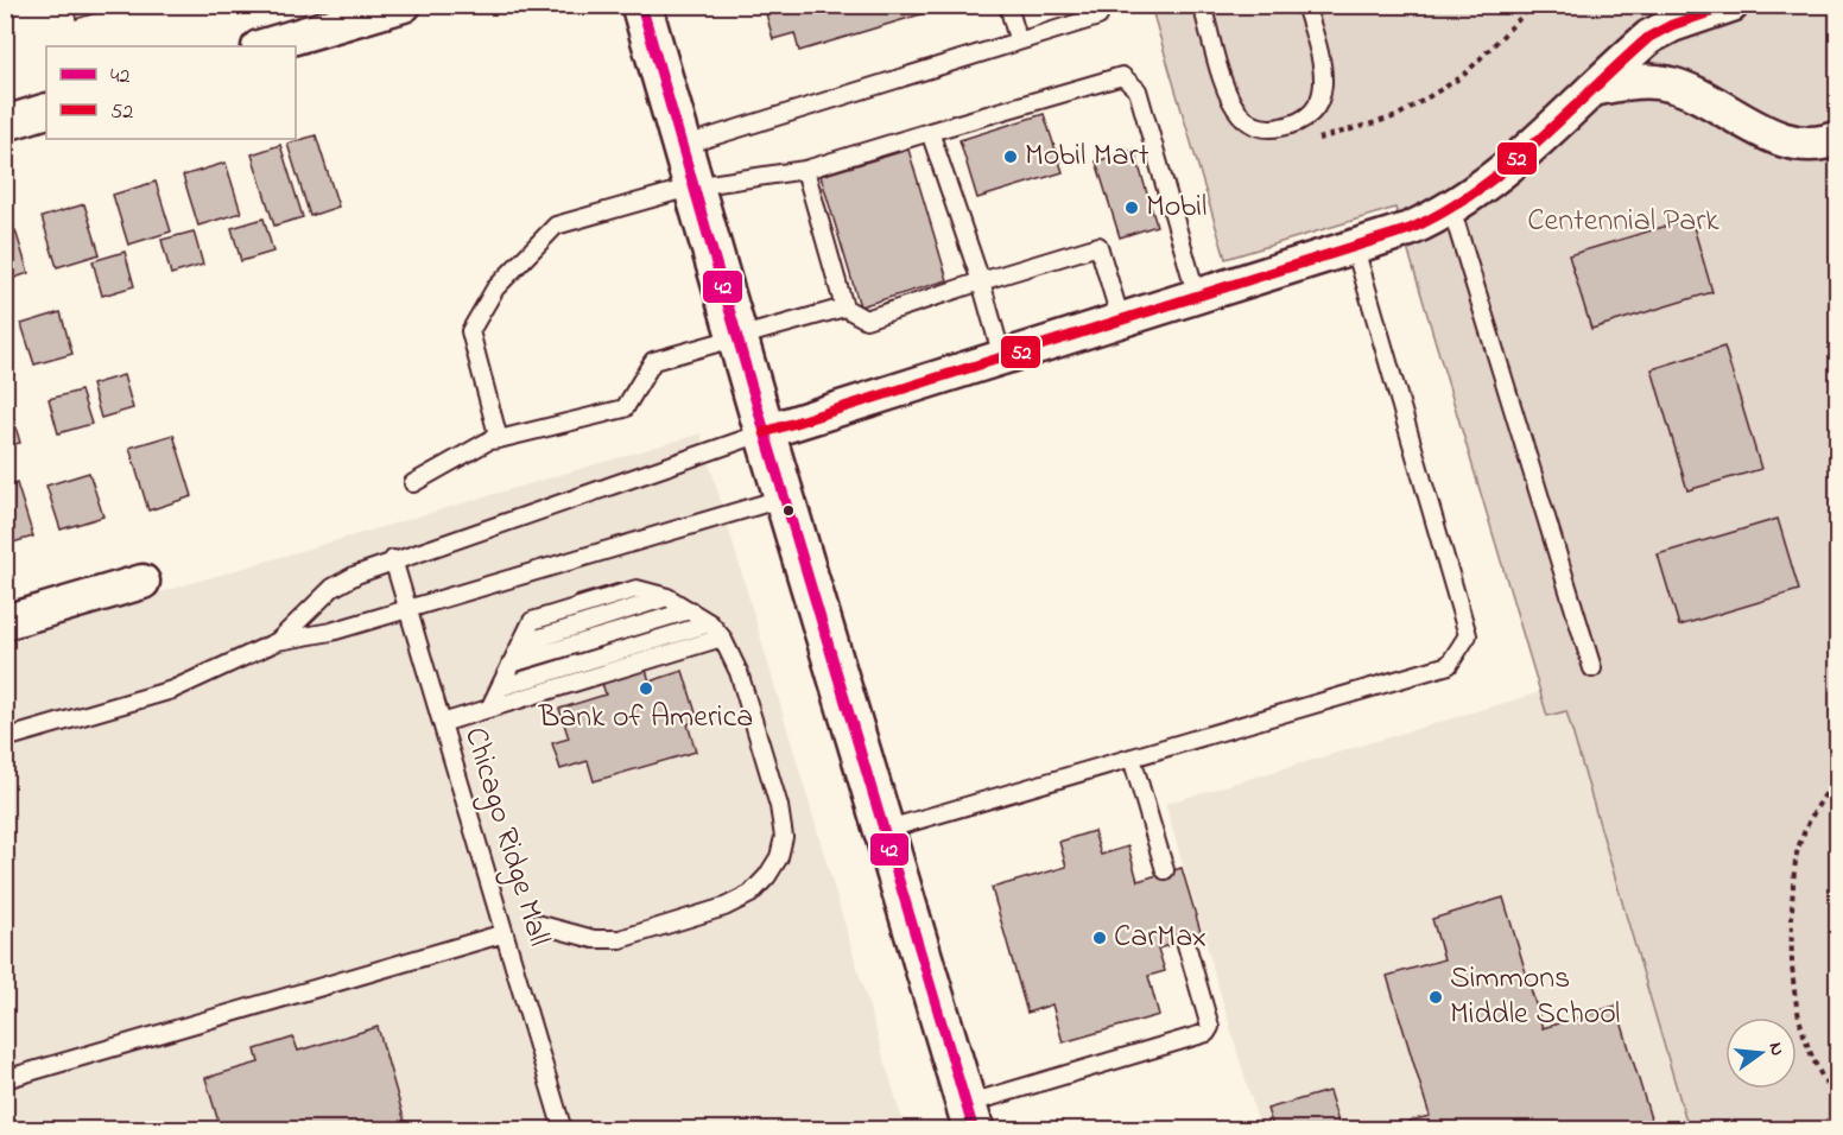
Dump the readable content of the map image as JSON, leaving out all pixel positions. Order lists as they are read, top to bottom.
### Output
{
  "streets": {
    "lane": ["Chicago Ridge Mall"]
  },
  "parks": ["Centennial Park"],
  "places": [
    "Mobil Mart",
    "Mobil",
    "Bank of America",
    "CarMax",
    "Simmons Middle School"
  ],
  "lines": ["transit line 42", "transit line 52"],
  "legend": ["42", "52"],
  "north": "right"
}
